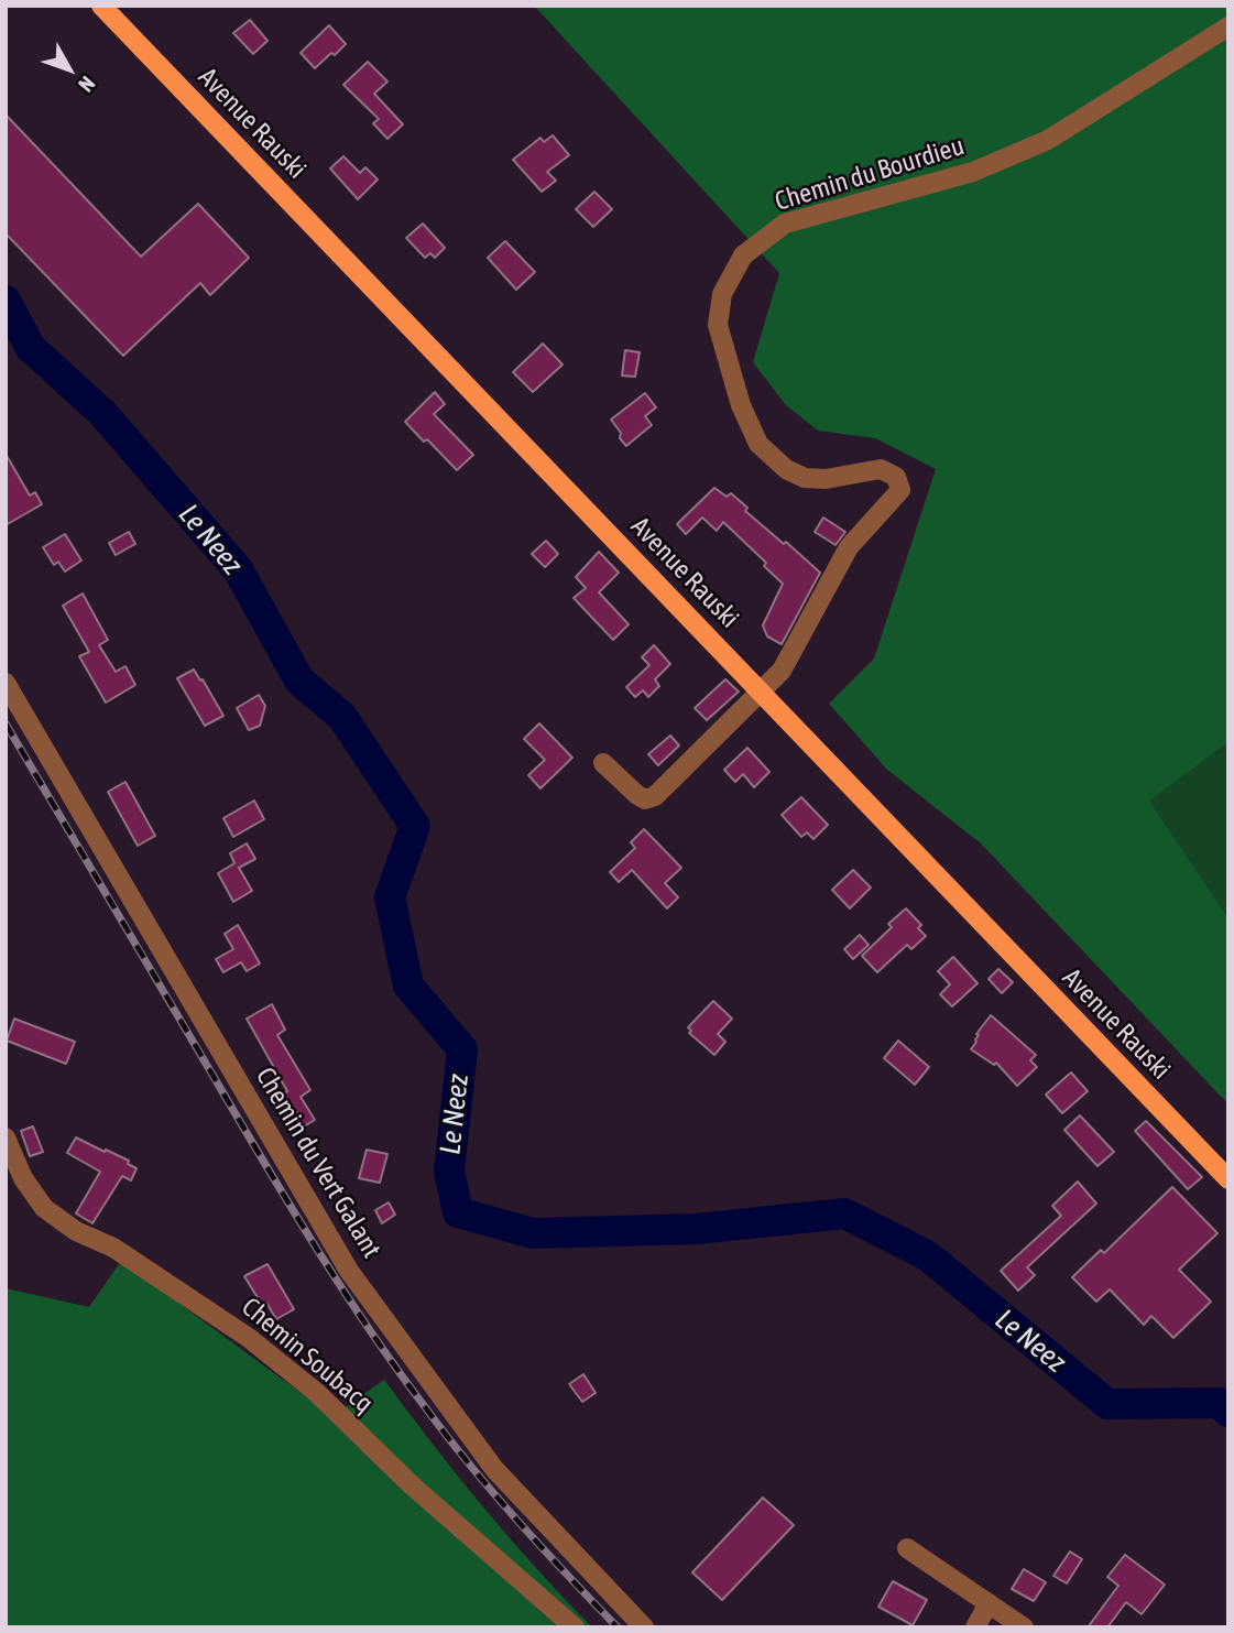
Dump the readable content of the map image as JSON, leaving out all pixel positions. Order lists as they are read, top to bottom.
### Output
{
  "streets": {
    "main road": ["Avenue Rauski"],
    "street": ["Chemin du Bourdieu", "Chemin du Vert Galant", "Chemin Soubacq"]
  },
  "crossings": [
    ["Avenue Rauski", "Chemin du Bourdieu"]
  ],
  "water": ["Le Neez"],
  "north": "bottom right"
}
